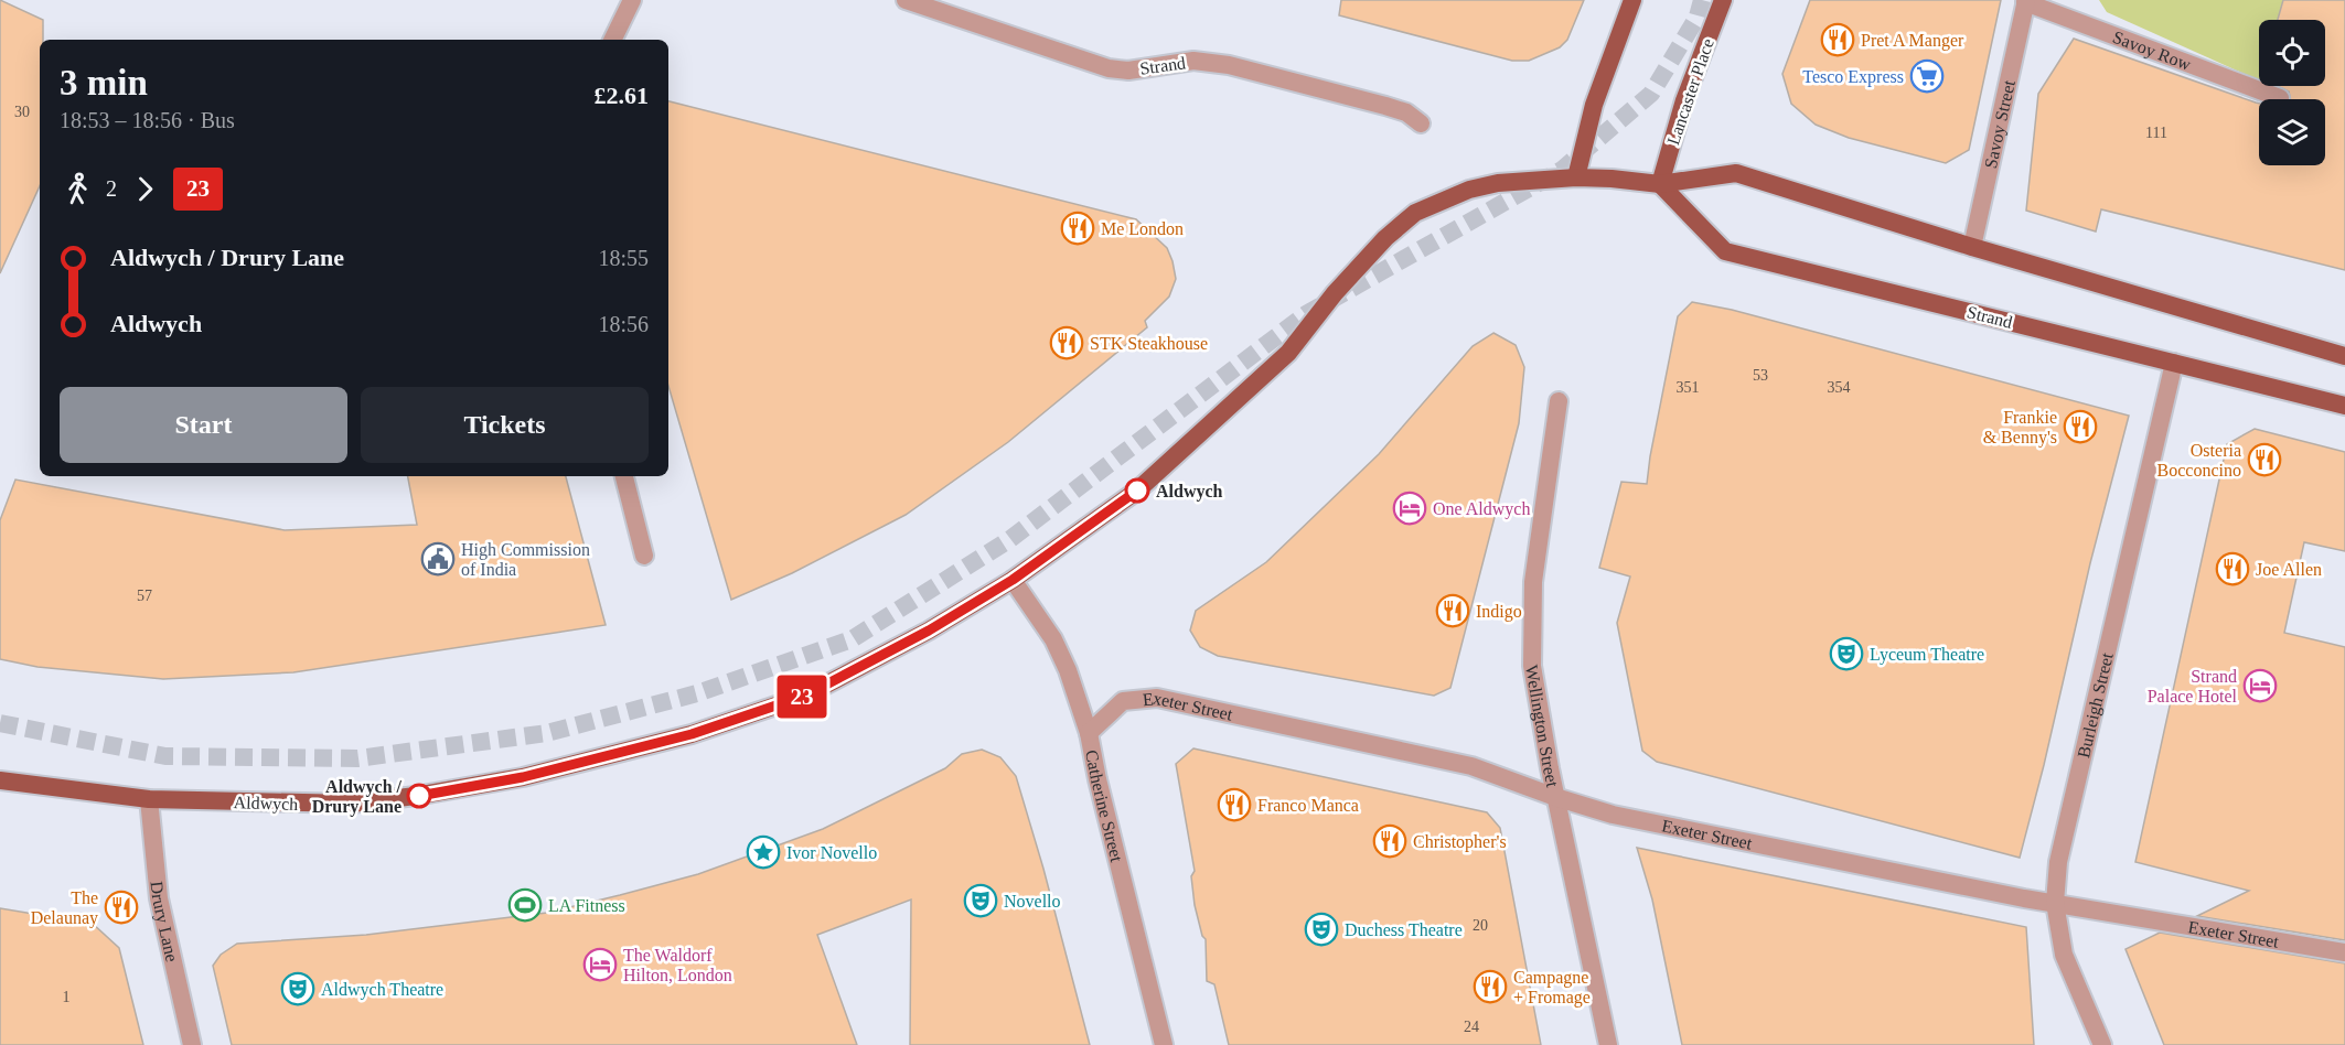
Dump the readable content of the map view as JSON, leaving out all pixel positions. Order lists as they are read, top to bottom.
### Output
{
  "streets": {
    "main road": ["Strand", "Lancaster Place", "Aldwych"],
    "street": [
      "Savoy Row",
      "Savoy Street",
      "Burleigh Street",
      "Exeter Street",
      "Wellington Street",
      "Catherine Street",
      "Drury Lane"
    ]
  },
  "crossings": [
    ["Savoy Row", "Savoy Street"],
    ["Strand", "Lancaster Place"],
    ["Strand", "Burleigh Street"],
    ["Burleigh Street", "Exeter Street"],
    ["Exeter Street", "Wellington Street"],
    ["Exeter Street", "Catherine Street"],
    ["Aldwych", "Catherine Street"],
    ["Aldwych", "Drury Lane"]
  ],
  "places": {
    "restaurant": [
      "Pret A Manger",
      "Me London",
      "STK Steakhouse",
      "Frankie & Benny's",
      "Osteria Bocconcino",
      "Joe Allen",
      "Indigo",
      "Franco Manca",
      "Christopher's",
      "The Delaunay",
      "Campagne + Fromage"
    ],
    "supermarket": ["Tesco Express"],
    "other": ["Aldwych", "Aldwych / Drury Lane"],
    "hotel": ["One Aldwych", "Strand Palace Hotel", "The Waldorf Hilton, London"],
    "public building": ["High Commission of India"],
    "theatre": [
      "Lyceum Theatre",
      "Novello",
      "Duchess Theatre",
      "Aldwych Theatre"
    ],
    "place": ["Ivor Novello"],
    "sports": ["LA Fitness"]
  },
  "lines": ["bus line 23"],
  "house_numbers": [
    "30",
    "111",
    "53",
    "351",
    "354",
    "57",
    "20",
    "1",
    "24"
  ],
  "page": {
    "on_map": "23",
    "heading": ["3 min", "18:53 – 18:56 · Bus", "£2.61"],
    "legs": ["2", "23"],
    "list": [
      {
        "name": "Aldwych / Drury Lane",
        "value": "18:55"
      },
      {
        "name": "Aldwych",
        "value": "18:56"
      }
    ],
    "buttons": ["Start", "Tickets"]
  }
}
